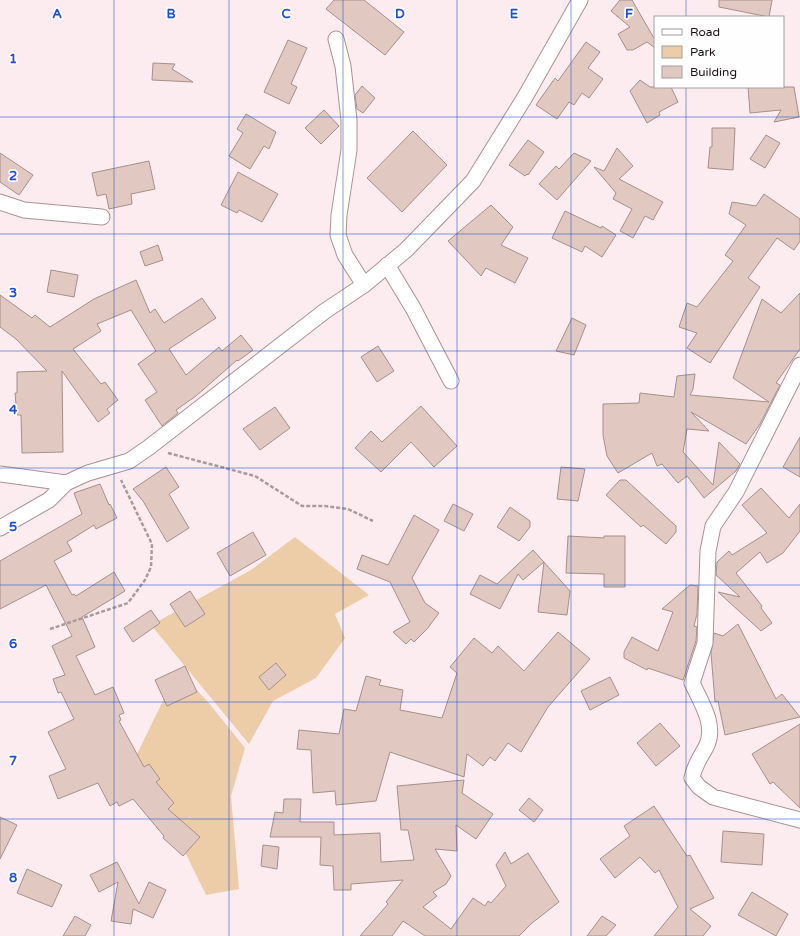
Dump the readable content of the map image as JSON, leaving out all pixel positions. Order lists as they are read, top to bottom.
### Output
{
  "legend": ["Road", "Park", "Building"],
  "grid": {
    "columns": [
      "A",
      "B",
      "C",
      "D",
      "E",
      "F"
    ],
    "rows": [
      "1",
      "2",
      "3",
      "4",
      "5",
      "6",
      "7",
      "8"
    ]
  }
}
